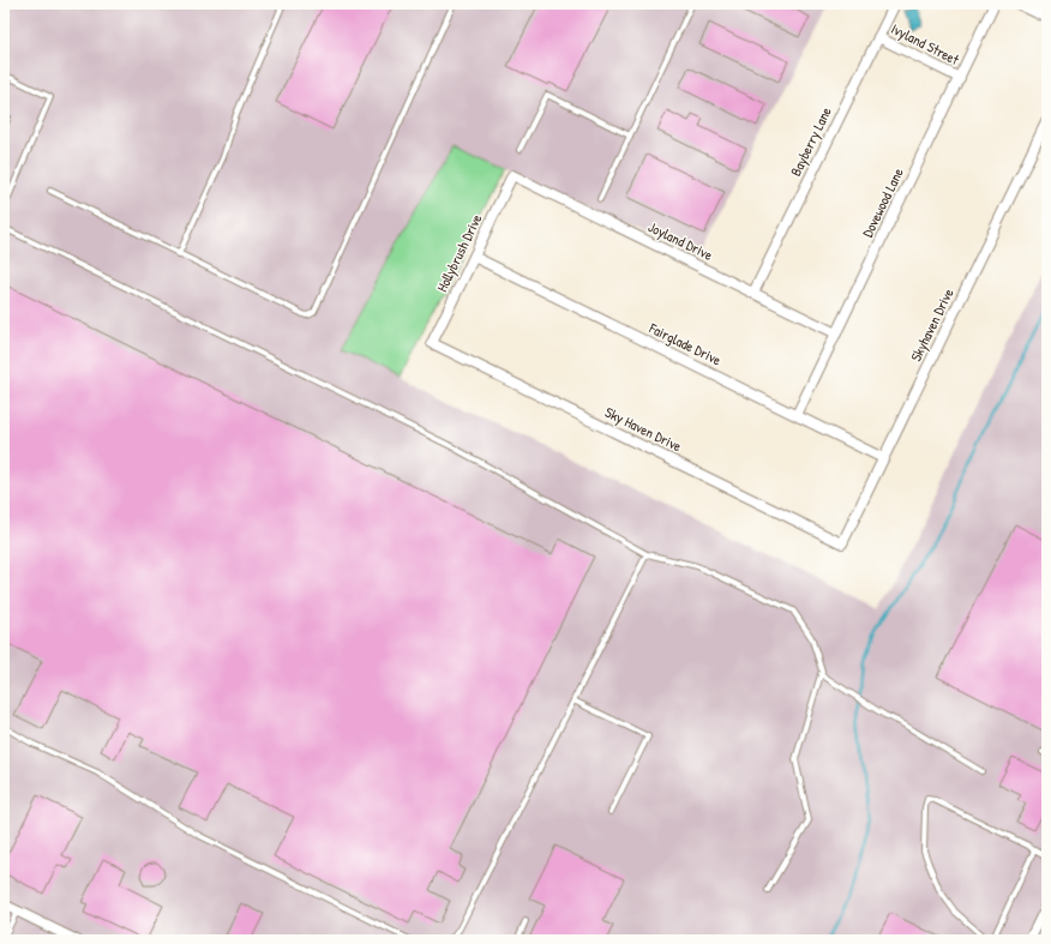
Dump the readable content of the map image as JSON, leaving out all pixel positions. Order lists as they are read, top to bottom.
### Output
{
  "streets": {
    "street": [
      "Ivyland Street",
      "Bayberry Lane",
      "Dovewood Lane",
      "Joyland Drive",
      "Hollybrush Drive",
      "Skyhaven Drive",
      "Fairglade Drive",
      "Sky Haven Drive"
    ]
  },
  "crossings": [
    ["Ivyland Street", "Bayberry Lane"],
    ["Ivyland Street", "Dovewood Lane"],
    ["Bayberry Lane", "Joyland Drive"],
    ["Dovewood Lane", "Joyland Drive"],
    ["Dovewood Lane", "Fairglade Drive"],
    ["Joyland Drive", "Hollybrush Drive"],
    ["Hollybrush Drive", "Fairglade Drive"],
    ["Hollybrush Drive", "Sky Haven Drive"],
    ["Skyhaven Drive", "Fairglade Drive"],
    ["Skyhaven Drive", "Sky Haven Drive"]
  ]
}
